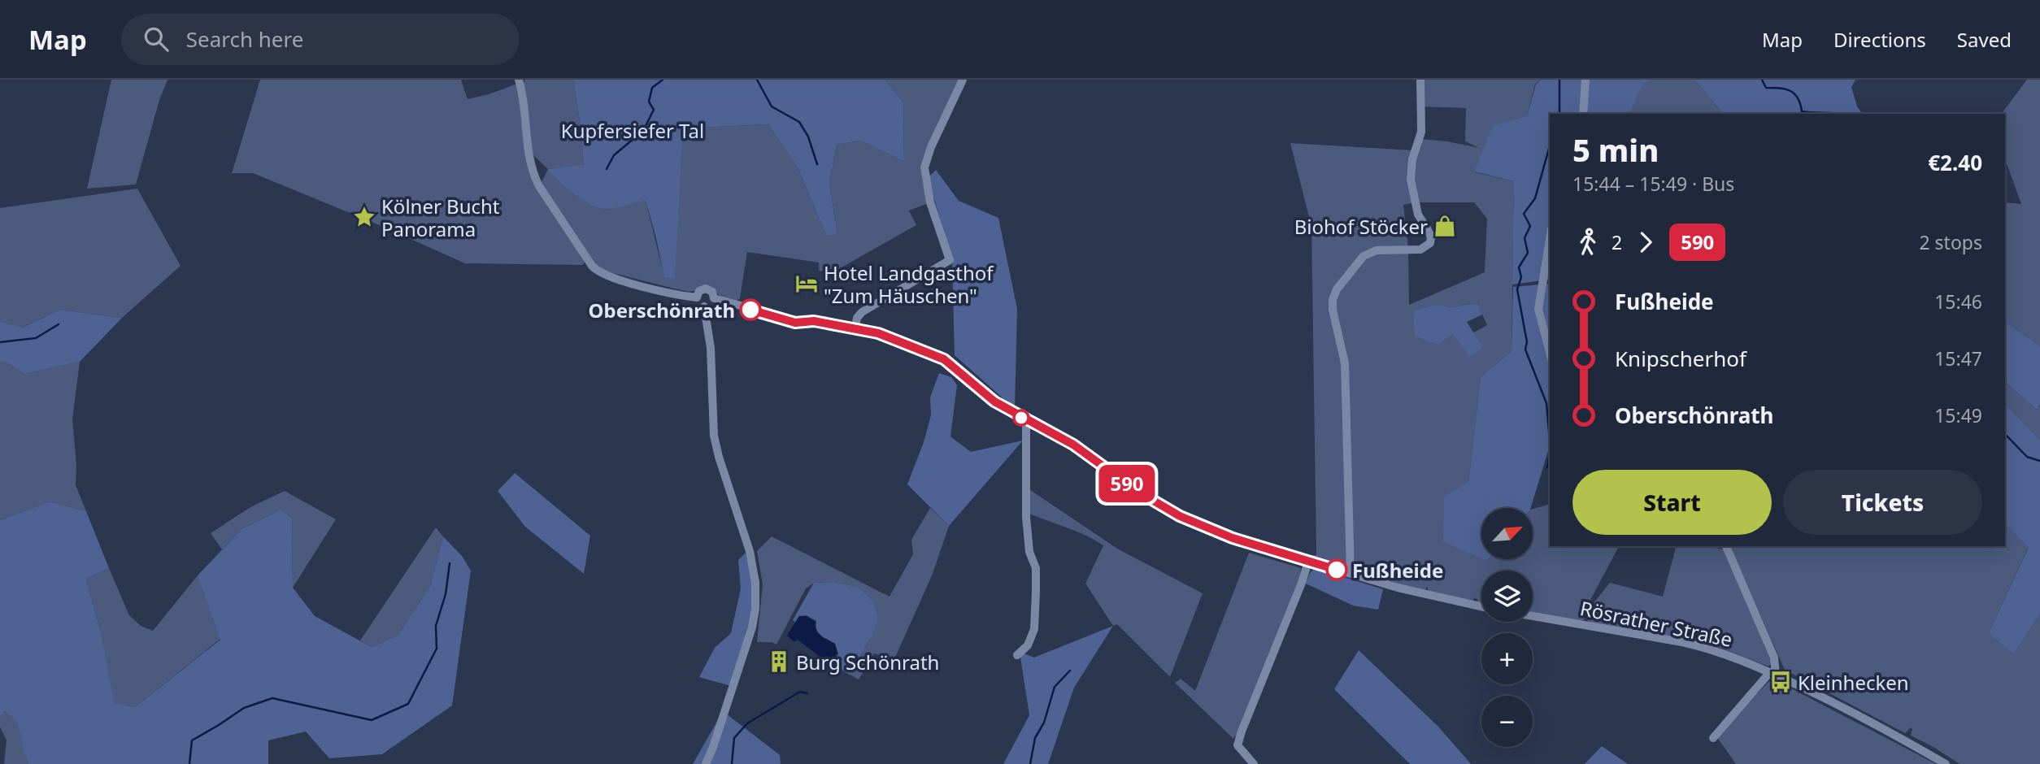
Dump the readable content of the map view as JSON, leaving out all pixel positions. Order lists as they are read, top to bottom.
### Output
{
  "streets": {
    "street": ["Rösrather Straße"]
  },
  "parks": ["Kupfersiefer Tal"],
  "places": {
    "place": ["Kölner Bucht Panorama"],
    "shop": ["Biohof Stöcker"],
    "hotel": ["Hotel Landgasthof \"Zum Häuschen\""],
    "other": ["Oberschönrath", "Fußheide"],
    "building": ["Burg Schönrath"],
    "bus stop": ["Kleinhecken"]
  },
  "lines": ["bus line 590"],
  "north": "top right",
  "page": {
    "header": "Map",
    "search": "Search here",
    "nav": ["Map", "Directions", "Saved"],
    "on_map": "590",
    "heading": ["5 min", "15:44 – 15:49 · Bus", "€2.40"],
    "legs": ["2", "590", "2 stops"],
    "list": [
      {
        "name": "Fußheide",
        "value": "15:46"
      },
      {
        "name": "Knipscherhof",
        "value": "15:47"
      },
      {
        "name": "Oberschönrath",
        "value": "15:49"
      }
    ],
    "buttons": ["Start", "Tickets"],
    "map_buttons": ["+", "−"]
  }
}
